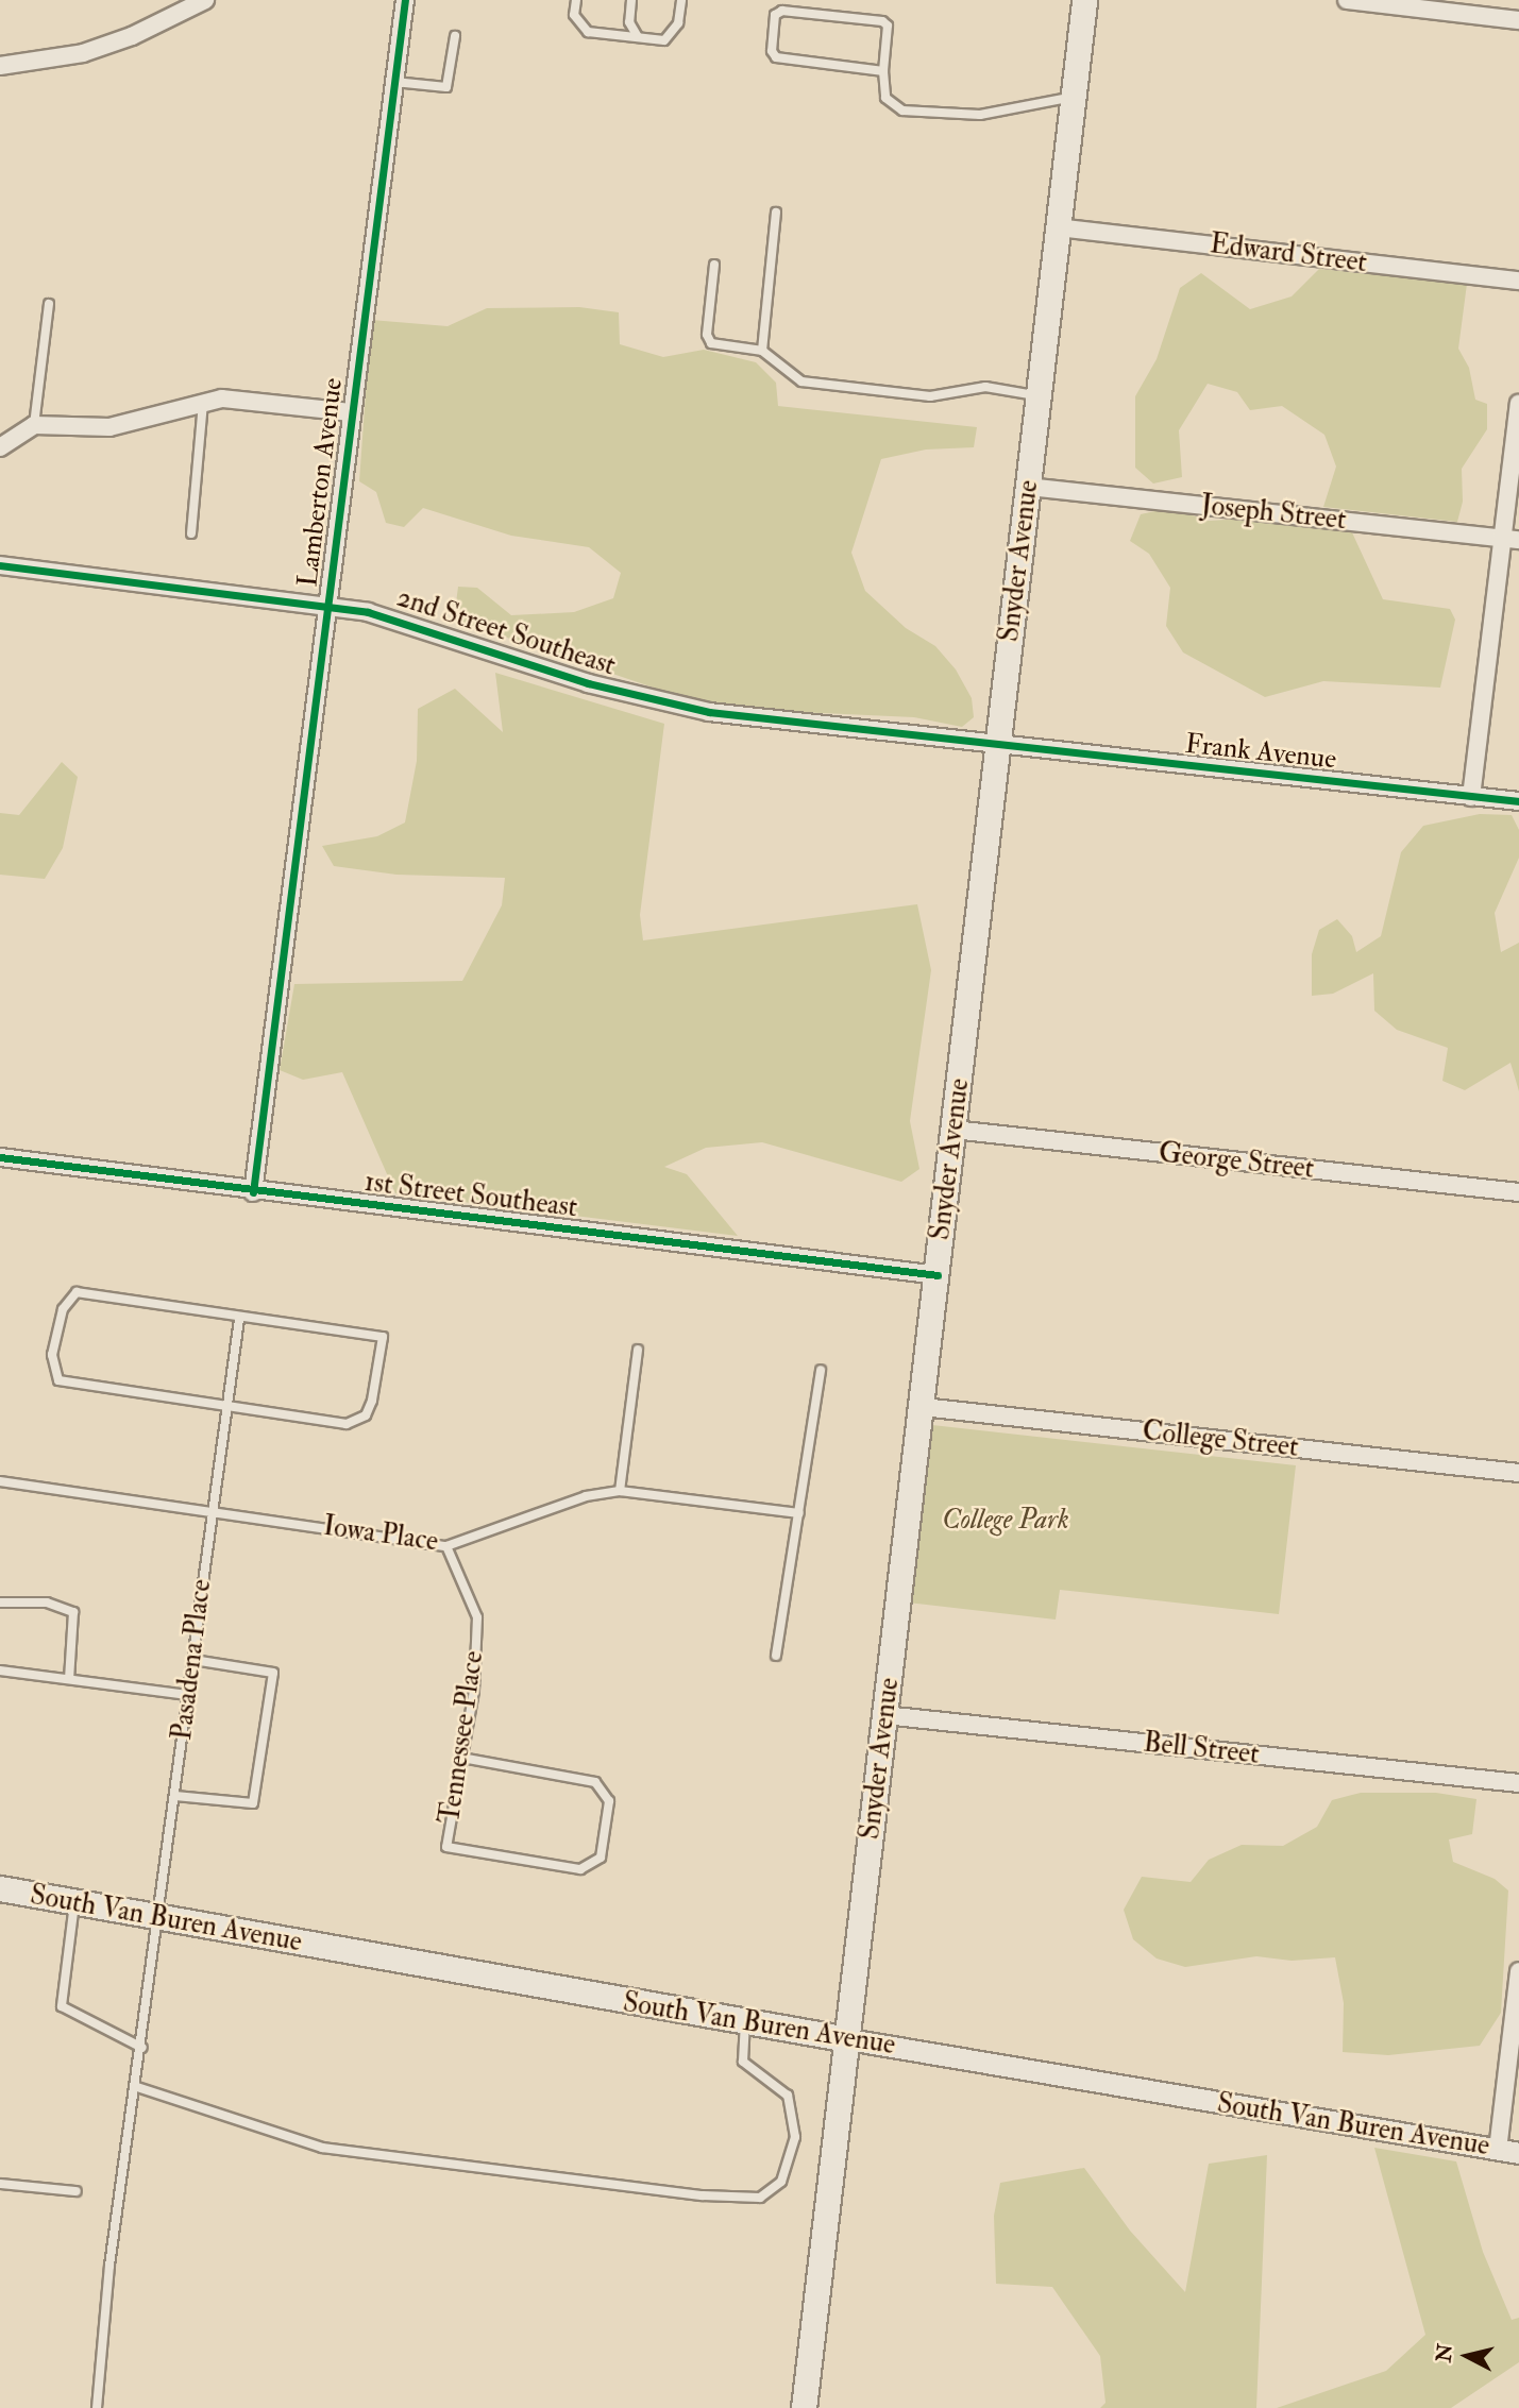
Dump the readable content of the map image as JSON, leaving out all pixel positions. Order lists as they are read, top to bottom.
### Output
{
  "streets": {
    "main road": ["Snyder Avenue", "South Van Buren Avenue"],
    "street": [
      "Edward Street",
      "Lamberton Avenue",
      "Joseph Street",
      "2nd Street Southeast",
      "Frank Avenue",
      "George Street",
      "1st Street Southeast",
      "College Street",
      "Bell Street"
    ],
    "lane": ["Iowa Place", "Pasadena Place", "Tennessee Place"]
  },
  "crossings": [
    ["Edward Street", "Snyder Avenue"],
    ["Lamberton Avenue", "2nd Street Southeast"],
    ["Lamberton Avenue", "1st Street Southeast"],
    ["Joseph Street", "Snyder Avenue"],
    ["Snyder Avenue", "2nd Street Southeast"],
    ["Snyder Avenue", "Frank Avenue"],
    ["Snyder Avenue", "George Street"],
    ["Snyder Avenue", "1st Street Southeast"],
    ["Snyder Avenue", "College Street"],
    ["Snyder Avenue", "Bell Street"],
    ["Snyder Avenue", "South Van Buren Avenue"],
    ["2nd Street Southeast", "Frank Avenue"],
    ["Iowa Place", "Pasadena Place"],
    ["Iowa Place", "Tennessee Place"],
    ["Pasadena Place", "South Van Buren Avenue"]
  ],
  "parks": ["College Park"],
  "north": "left"
}
